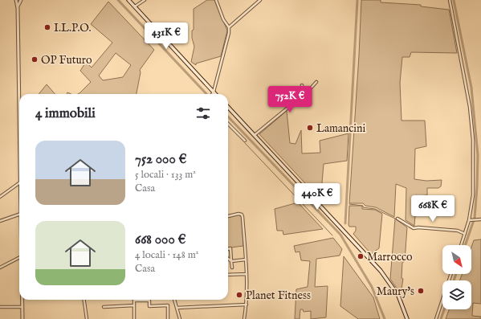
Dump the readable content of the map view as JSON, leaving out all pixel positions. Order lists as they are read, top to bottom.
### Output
{
  "places": [
    "I.L.P.O.",
    "OP Futuro",
    "Lamancini",
    "Marrocco",
    "Maury's",
    "Planet Fitness"
  ],
  "north": "bottom right",
  "page": {
    "price": [
      "431K €",
      "752K €",
      "440K €",
      "668K €"
    ],
    "heading": "4 immobili",
    "list": [
      {
        "name": "752 000 €",
        "note": "5 locali · 133 m² · Casa"
      },
      {
        "name": "668 000 €",
        "note": "4 locali · 148 m² · Casa"
      }
    ]
  }
}
